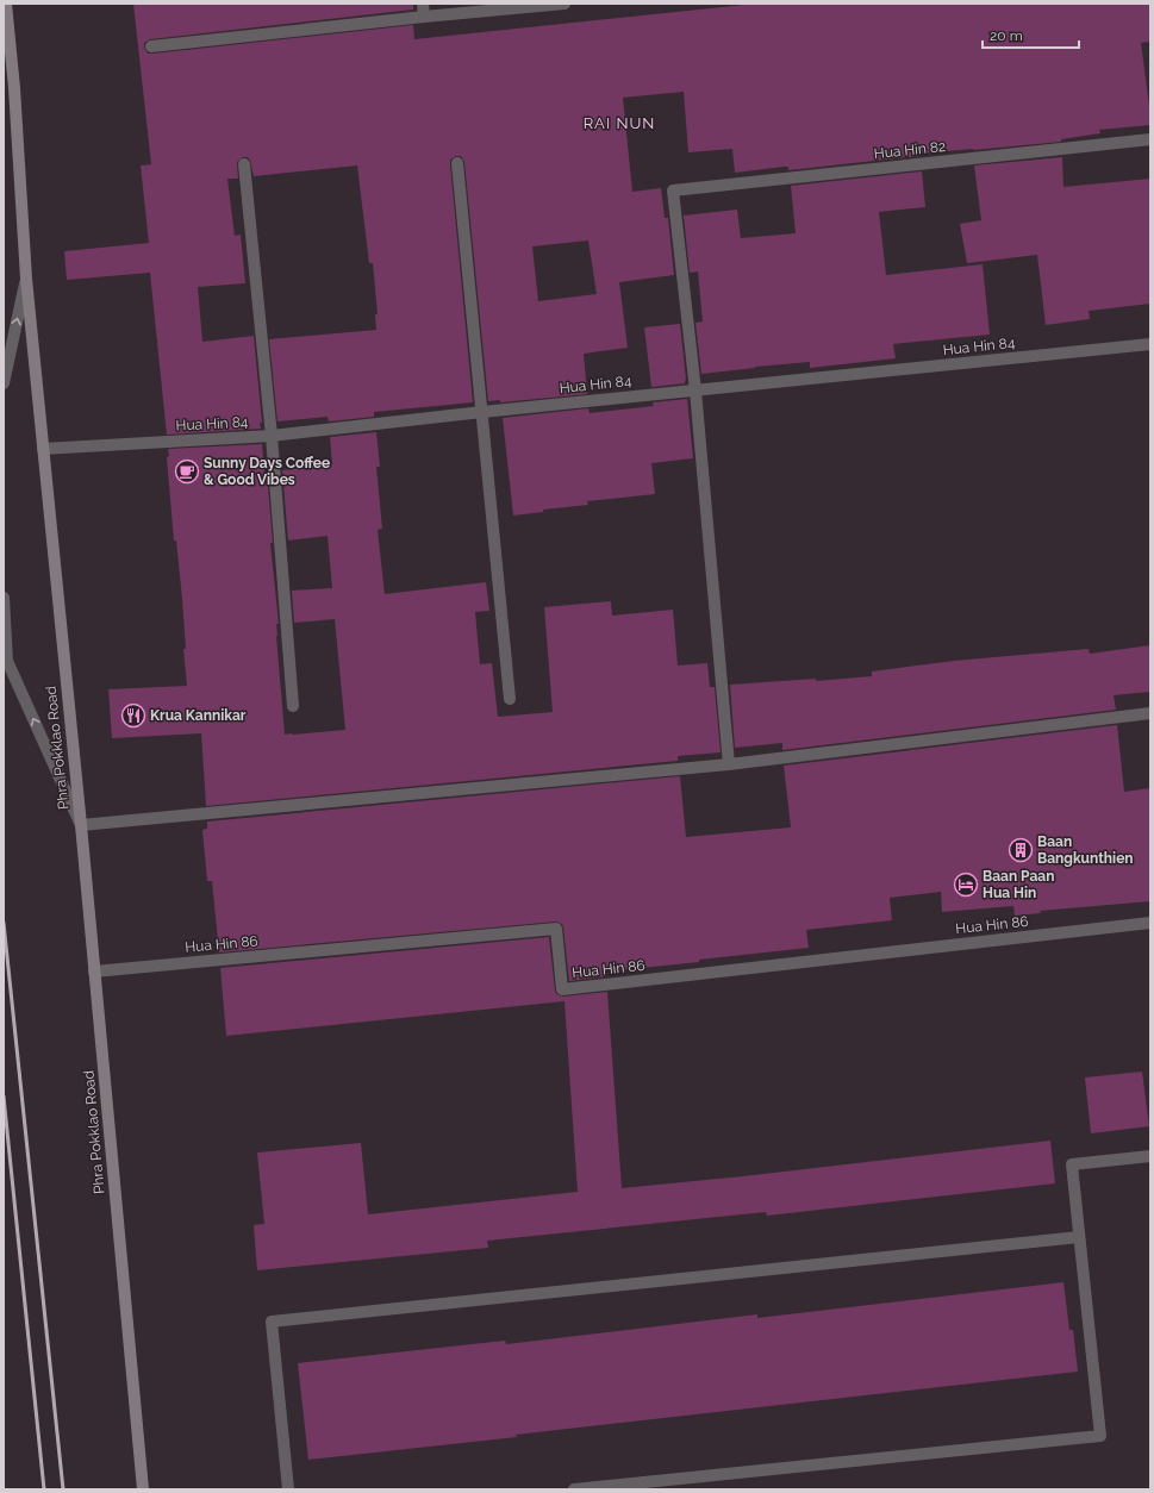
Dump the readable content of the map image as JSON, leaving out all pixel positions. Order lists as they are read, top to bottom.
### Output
{
  "streets": {
    "street": [
      "Hua Hin 82",
      "Hua Hin 84",
      "Phra Pokklao Road",
      "Hua Hin 86"
    ]
  },
  "crossings": [
    ["Hua Hin 82", "Hua Hin 84"],
    ["Hua Hin 84", "Phra Pokklao Road"],
    ["Phra Pokklao Road", "Hua Hin 86"]
  ],
  "districts": ["RAI NUN"],
  "places": {
    "cafe": ["Sunny Days Coffee & Good Vibes"],
    "restaurant": ["Krua Kannikar"],
    "building": ["Baan Bangkunthien"],
    "hotel": ["Baan Paan Hua Hin"]
  },
  "scale_bar": "20 m"
}
